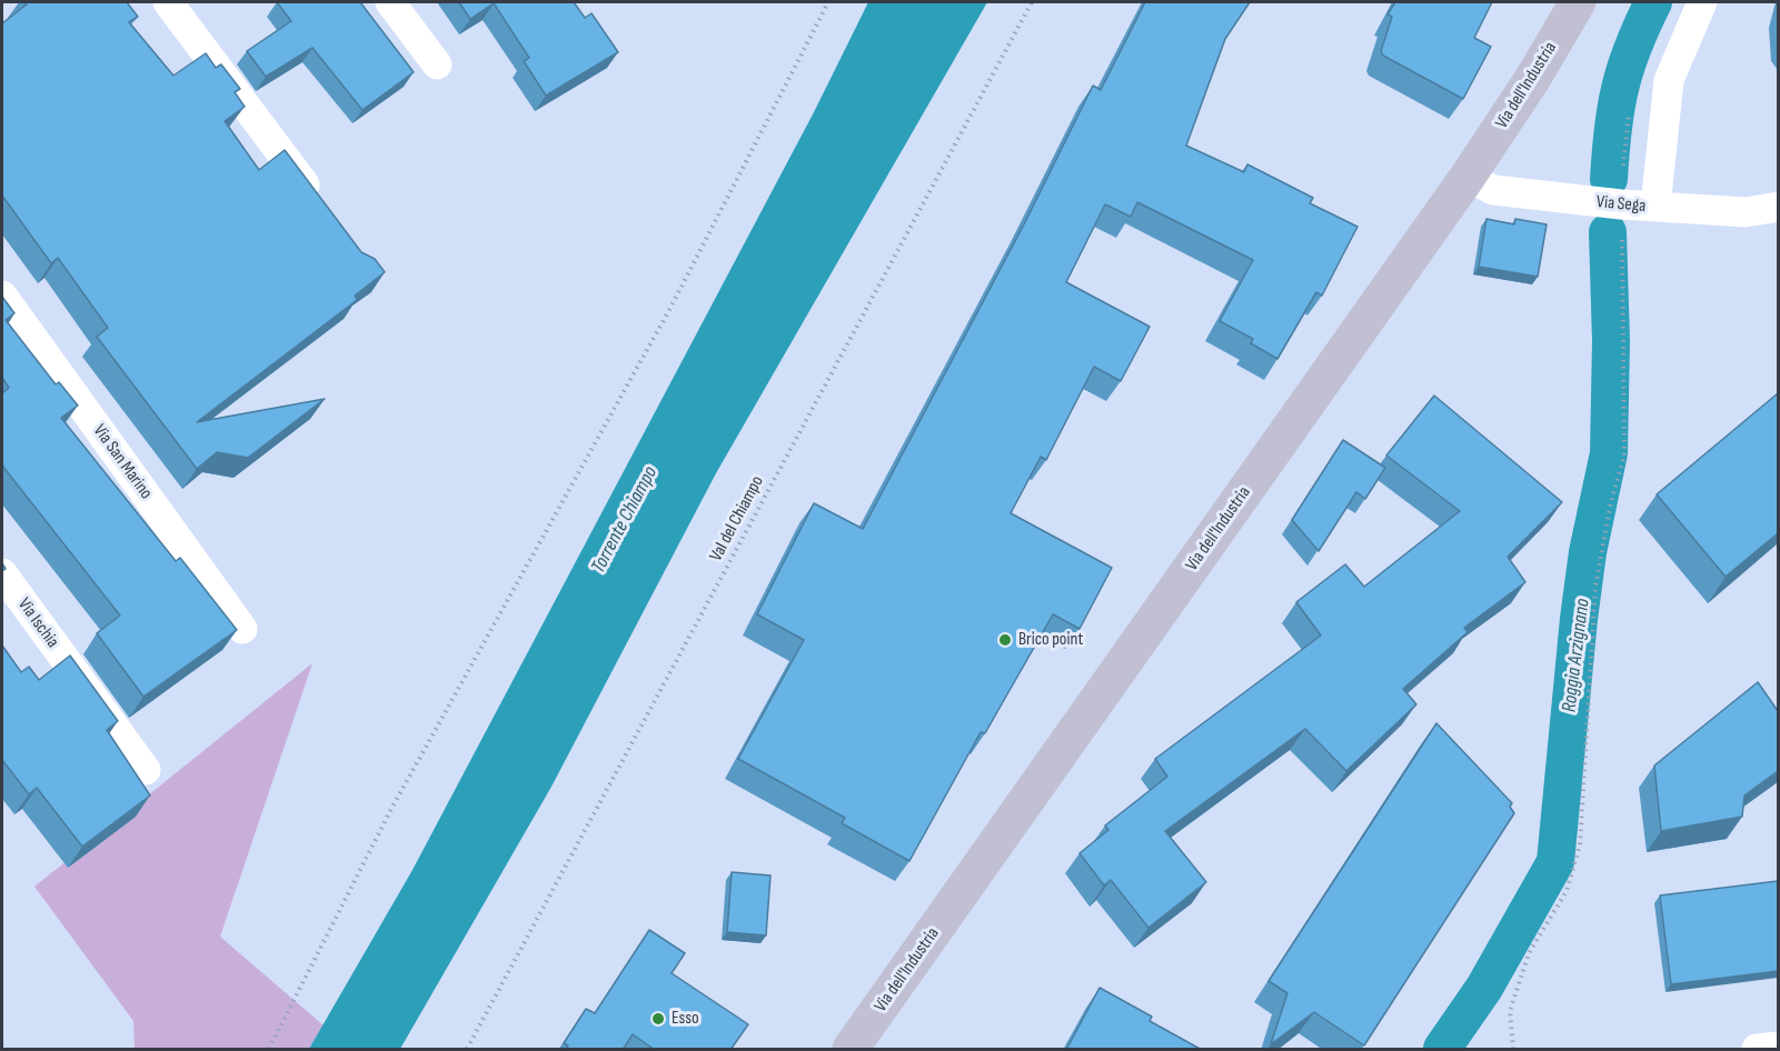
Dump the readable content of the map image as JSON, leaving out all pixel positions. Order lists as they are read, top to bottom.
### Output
{
  "streets": {
    "main road": ["Via dell'Industria"],
    "street": ["Via Sega", "Via San Marino", "Via Ischia"],
    "path": ["Val del Chiampo"]
  },
  "crossings": [
    ["Via dell'Industria", "Via Sega"]
  ],
  "water": ["Torrente Chiampo", "Roggia Arzignano"],
  "places": ["Brico point", "Esso"]
}
